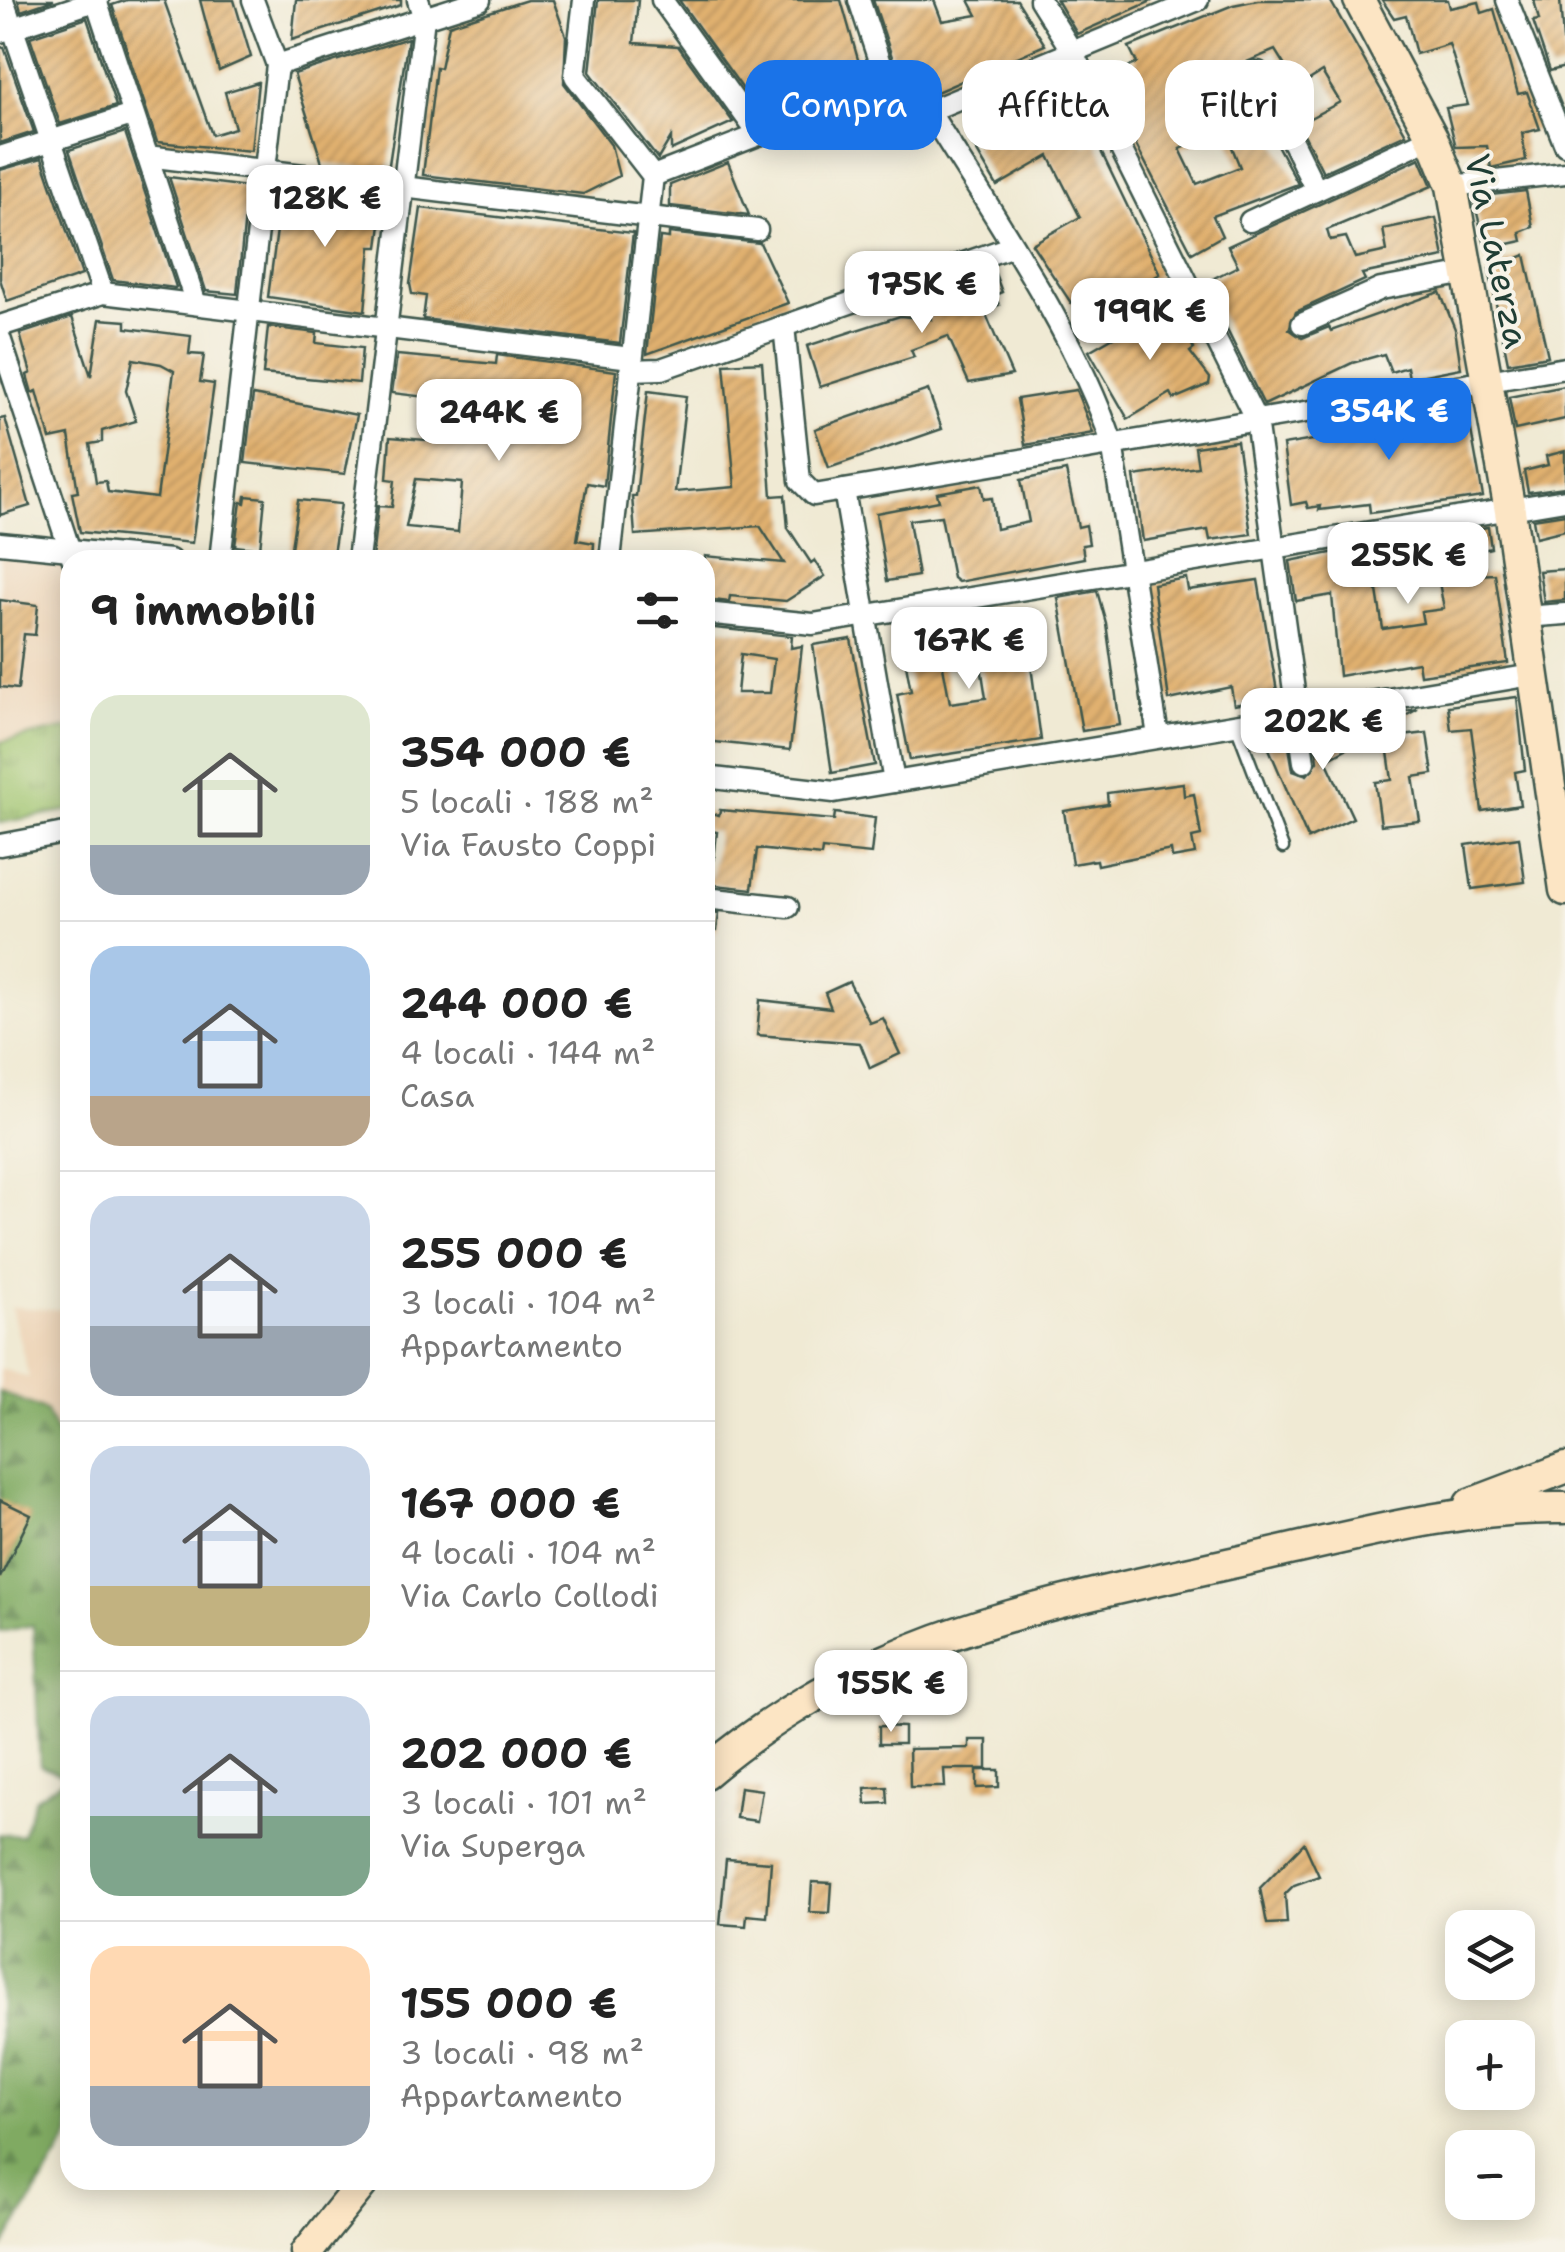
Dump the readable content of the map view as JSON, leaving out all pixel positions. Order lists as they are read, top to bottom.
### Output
{
  "streets": {
    "main road": ["Via Laterza"]
  },
  "page": {
    "chip": ["Compra", "Affitta", "Filtri"],
    "price": [
      "128K €",
      "175K €",
      "199K €",
      "354K €",
      "244K €",
      "255K €",
      "167K €",
      "202K €",
      "155K €"
    ],
    "heading": "9 immobili",
    "list": [
      {
        "name": "354 000 €",
        "note": "5 locali · 188 m² · Via Fausto Coppi"
      },
      {
        "name": "244 000 €",
        "note": "4 locali · 144 m² · Casa"
      },
      {
        "name": "255 000 €",
        "note": "3 locali · 104 m² · Appartamento"
      },
      {
        "name": "167 000 €",
        "note": "4 locali · 104 m² · Via Carlo Collodi"
      },
      {
        "name": "202 000 €",
        "note": "3 locali · 101 m² · Via Superga"
      },
      {
        "name": "155 000 €",
        "note": "3 locali · 98 m² · Appartamento"
      }
    ],
    "map_buttons": ["+", "−"]
  }
}
